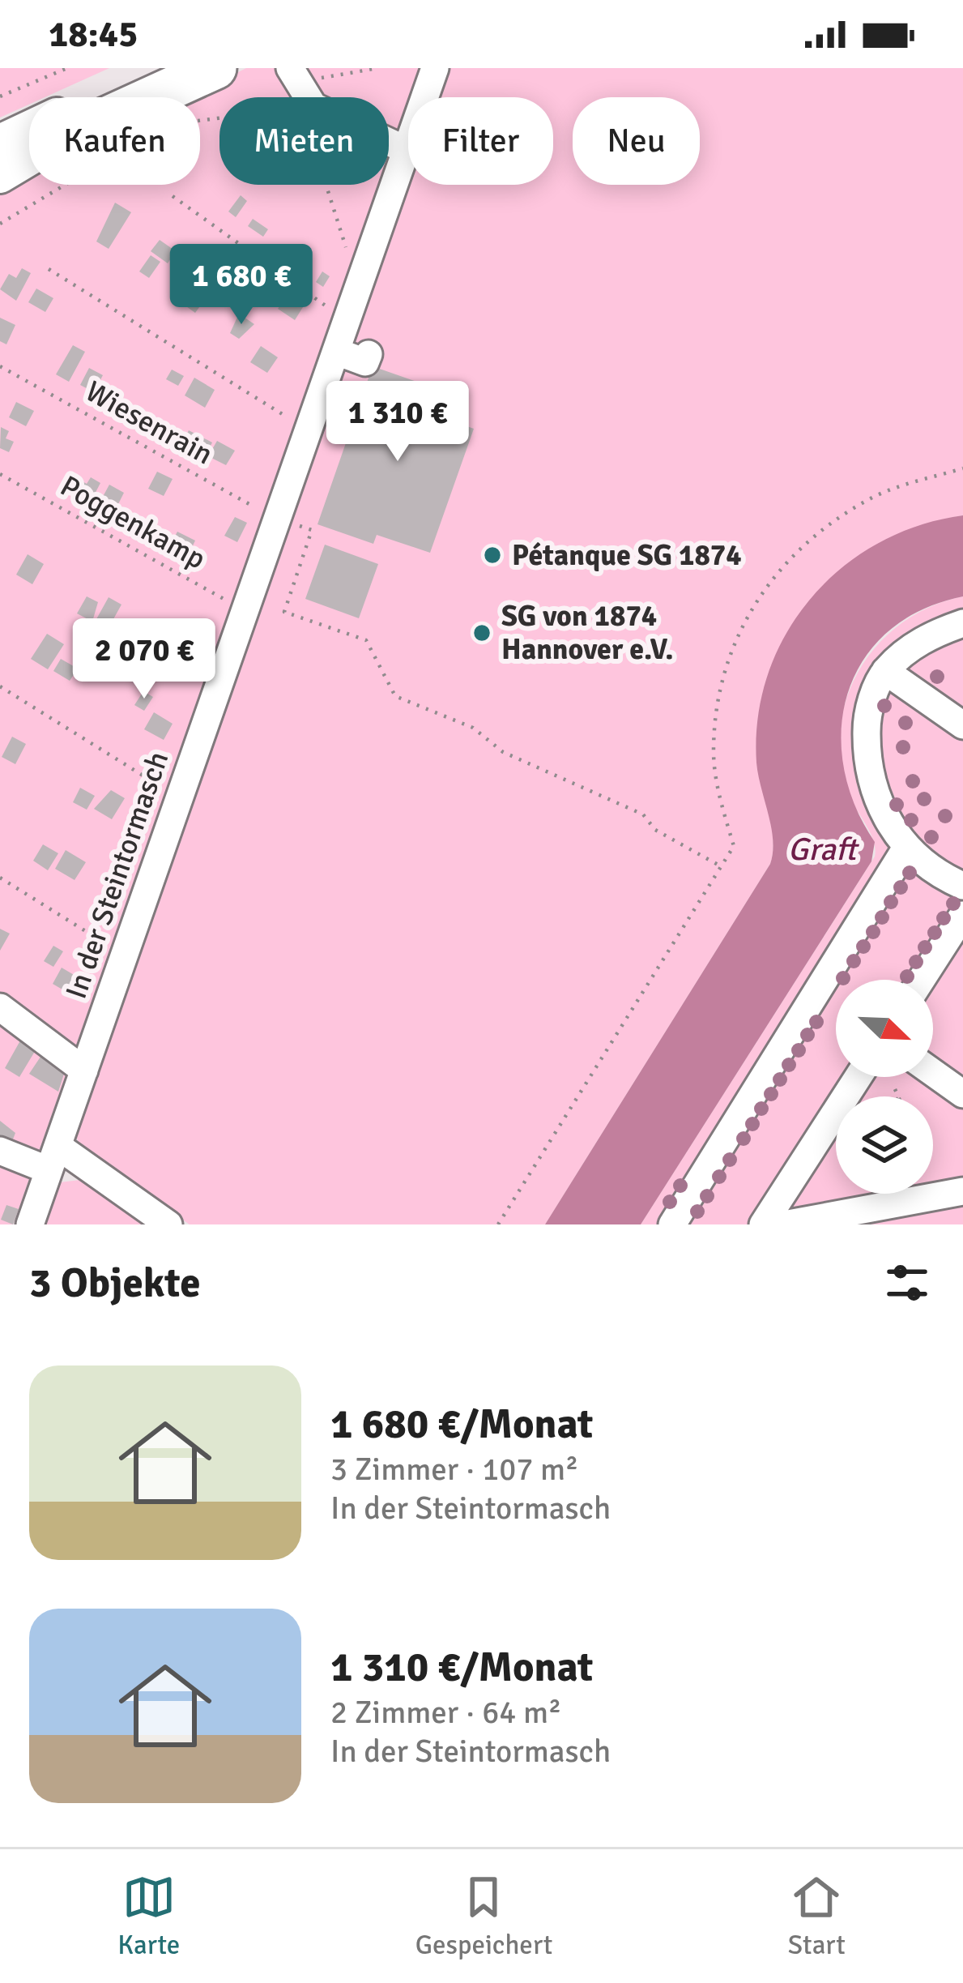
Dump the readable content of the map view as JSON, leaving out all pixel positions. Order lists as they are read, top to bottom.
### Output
{
  "streets": {
    "street": ["In der Steintormasch"],
    "path": ["Wiesenrain", "Poggenkamp"]
  },
  "crossings": [
    ["Wiesenrain", "In der Steintormasch"],
    ["Poggenkamp", "In der Steintormasch"]
  ],
  "water": ["Graft"],
  "places": ["Pétanque SG 1874", "SG von 1874 Hannover e.V."],
  "north": "bottom right",
  "page": {
    "status": "18:45",
    "chip": [
      "Kaufen",
      "Mieten",
      "Filter",
      "Neu"
    ],
    "price": ["1 680 €", "1 310 €", "2 070 €"],
    "heading": "3 Objekte",
    "list": [
      {
        "name": "1 680 €/Monat",
        "note": "3 Zimmer · 107 m² · In der Steintormasch"
      },
      {
        "name": "1 310 €/Monat",
        "note": "2 Zimmer · 64 m² · In der Steintormasch"
      }
    ],
    "tabs": ["Karte", "Gespeichert", "Start"]
  }
}
